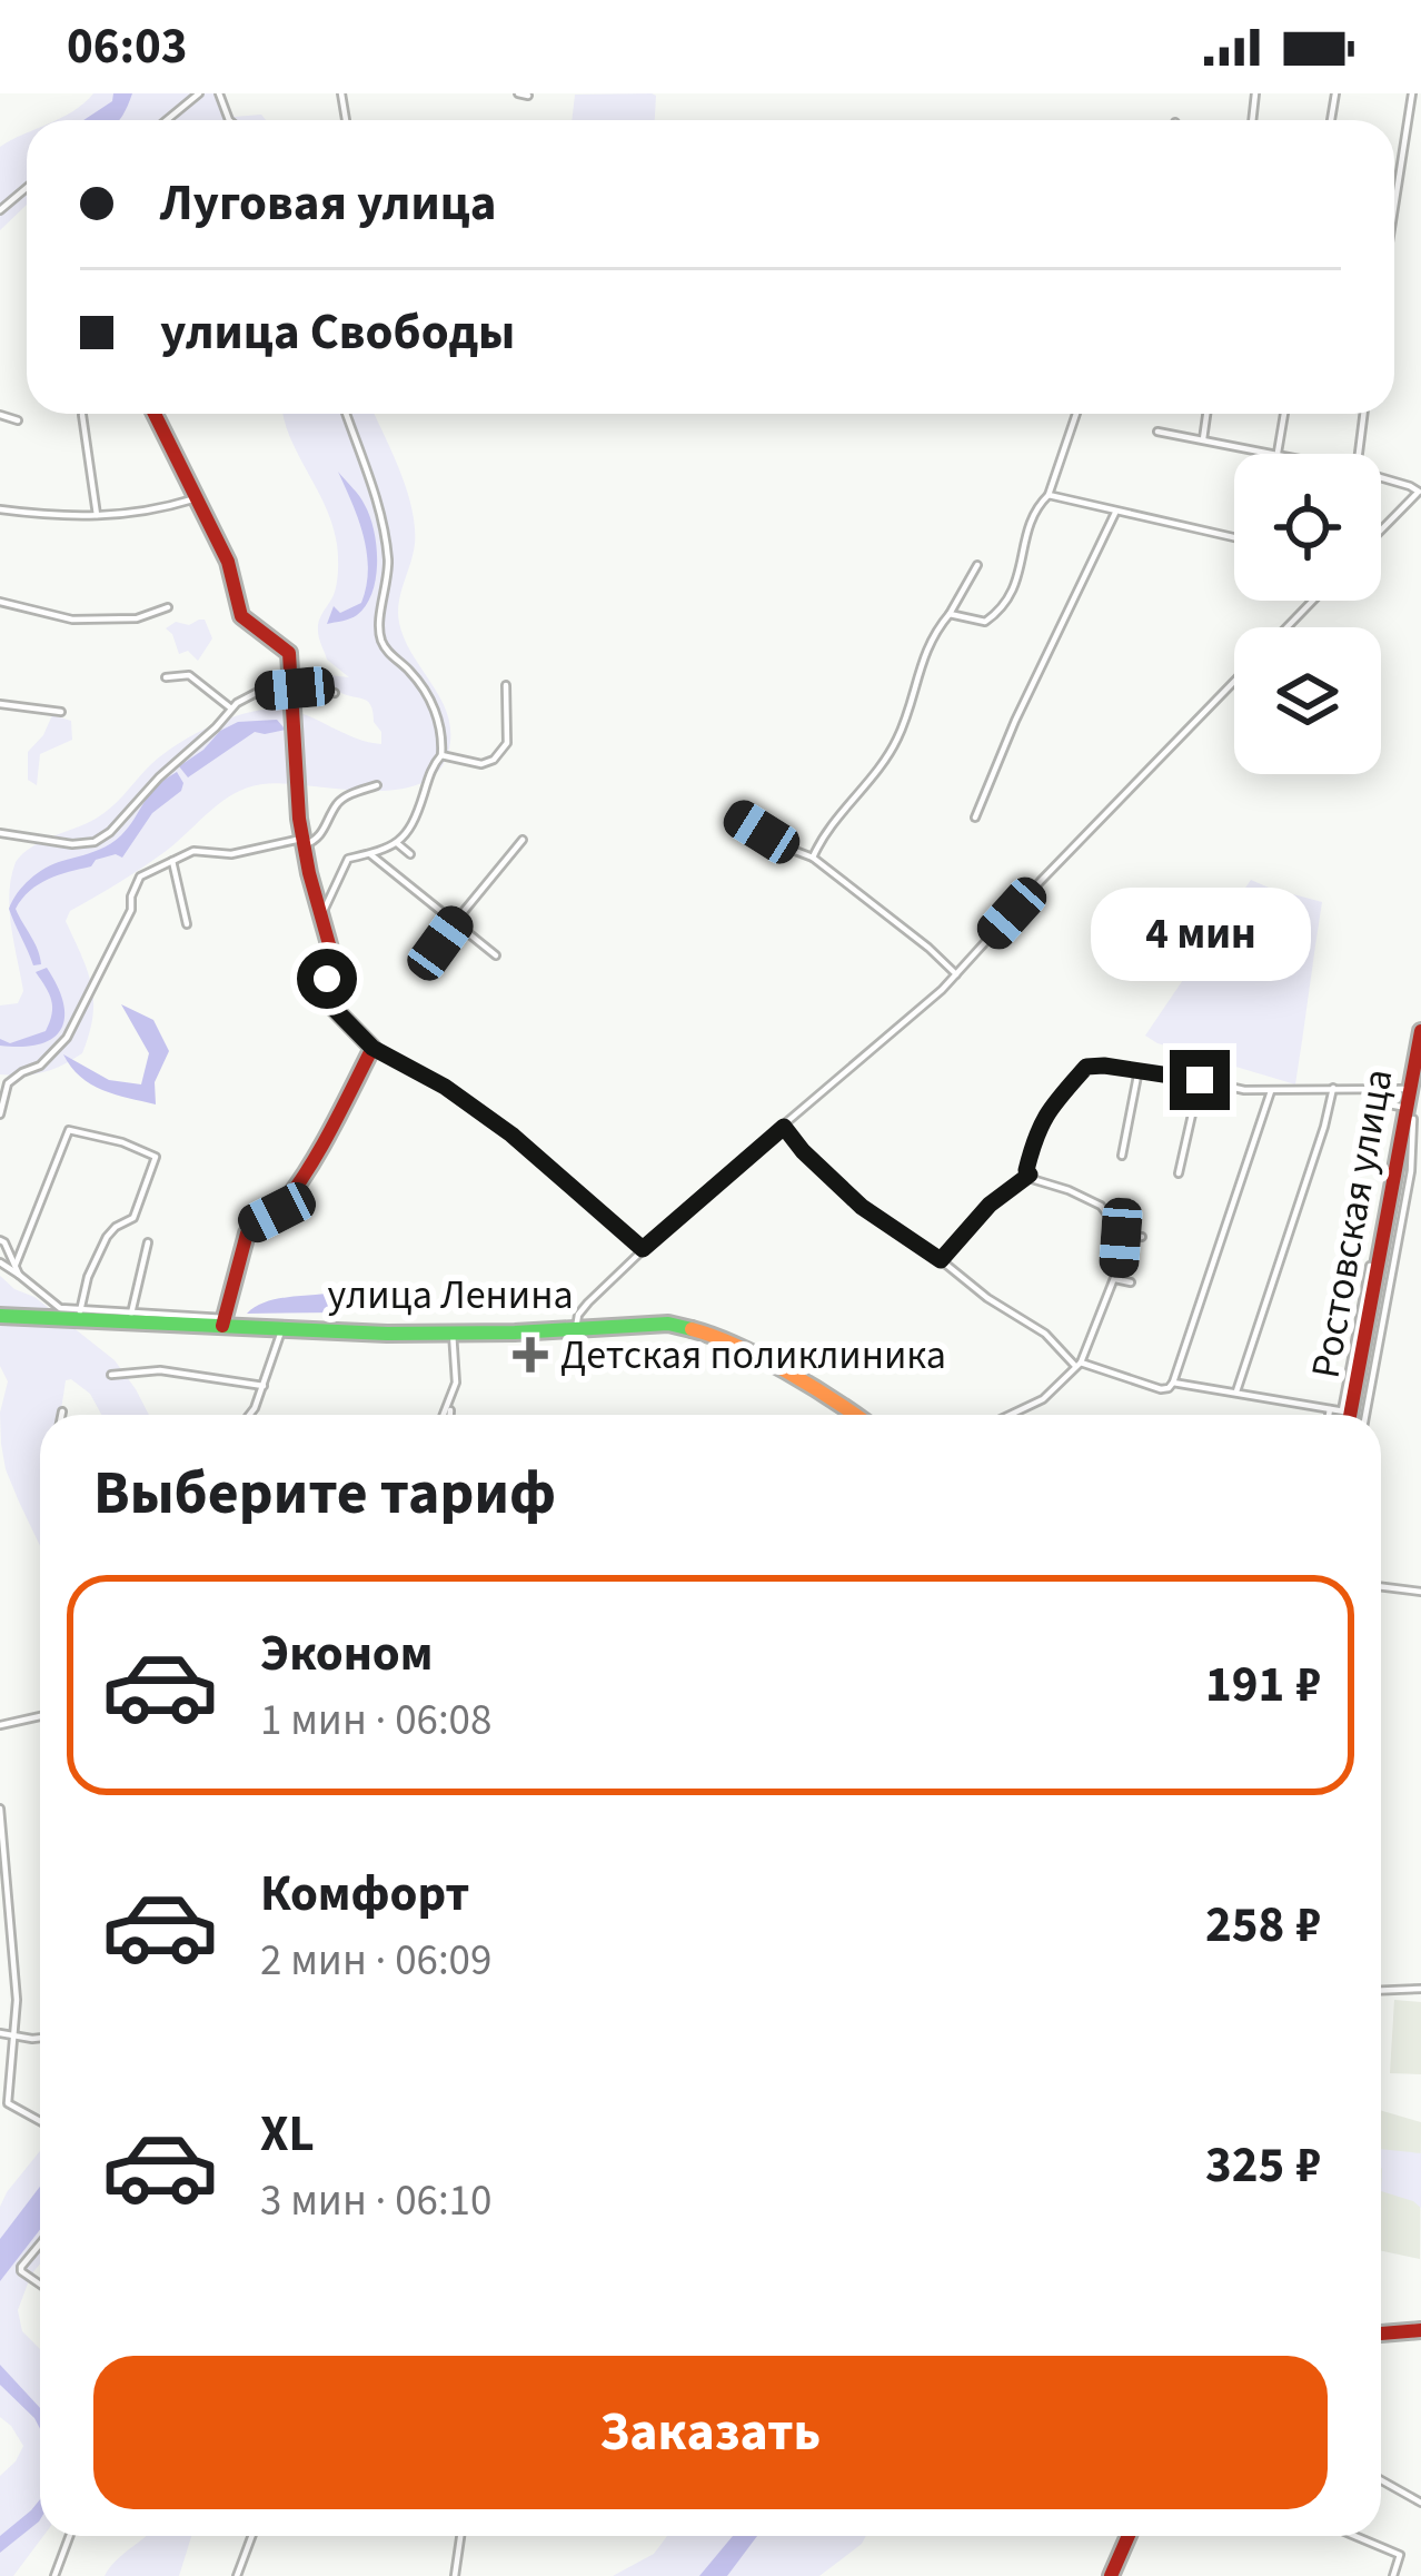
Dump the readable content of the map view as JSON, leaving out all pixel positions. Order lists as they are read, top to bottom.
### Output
{
  "streets": {
    "main road": ["Ростовская улица", "улица Ленина"]
  },
  "places": {
    "health": ["Детская поликлиника"]
  },
  "page": {
    "status": "06:03",
    "banner": ["Луговая улица", "улица Свободы"],
    "bubble": "4 мин",
    "heading": "Выберите тариф",
    "list": [
      {
        "name": "Эконом",
        "note": "1 мин · 06:08",
        "value": "191 ₽"
      },
      {
        "name": "Комфорт",
        "note": "2 мин · 06:09",
        "value": "258 ₽"
      },
      {
        "name": "XL",
        "note": "3 мин · 06:10",
        "value": "325 ₽"
      }
    ],
    "buttons": "Заказать"
  }
}
